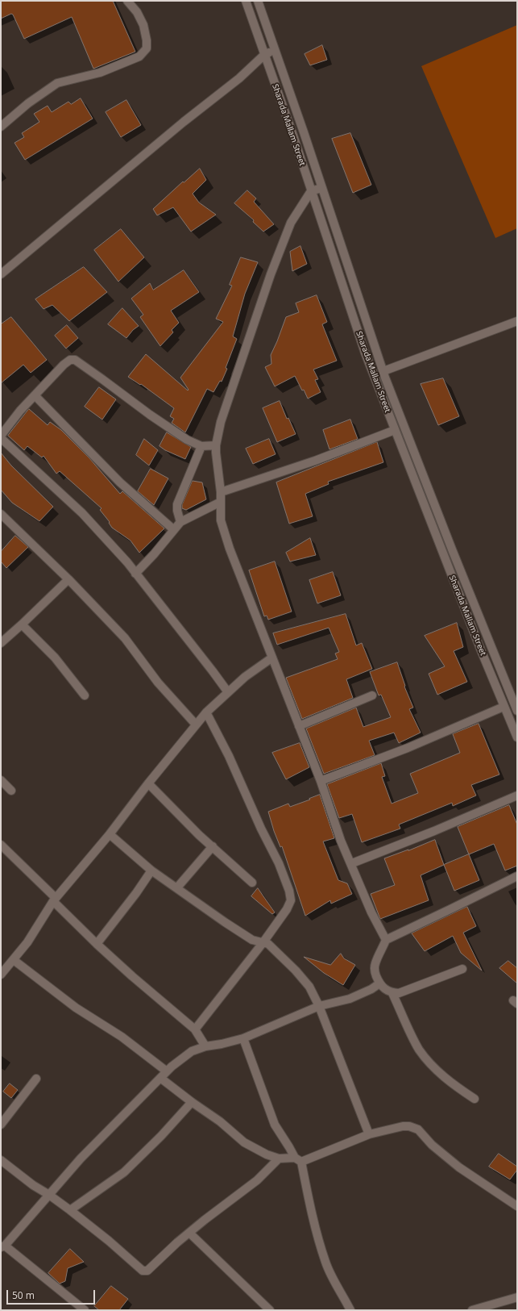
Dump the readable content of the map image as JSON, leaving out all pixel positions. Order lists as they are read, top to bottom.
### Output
{
  "streets": {
    "street": ["Sharada Mallam Street"]
  },
  "scale_bar": "50 m"
}
